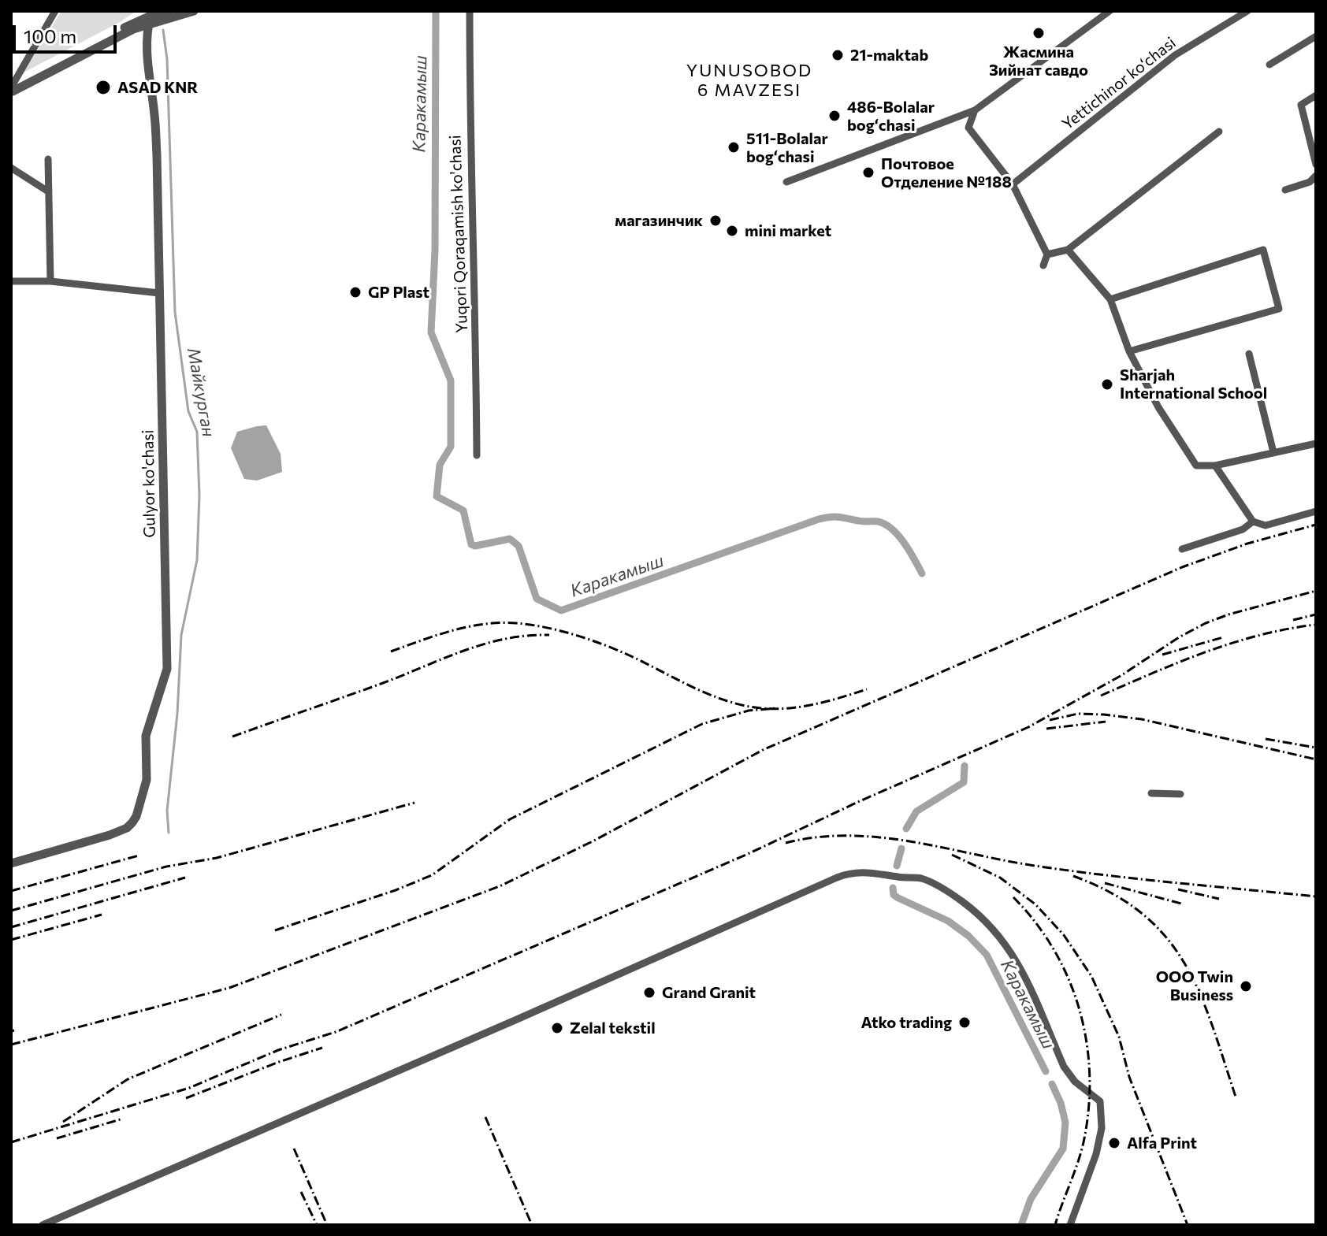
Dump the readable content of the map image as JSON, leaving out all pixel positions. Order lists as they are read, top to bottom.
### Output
{
  "streets": {
    "street": ["Yettichinor ko‘chasi", "Yuqori Qoraqamish ko'chasi", "Gulyor ko'chasi"]
  },
  "districts": ["YUNUSOBOD 6 MAVZESI"],
  "water": ["Каракамыш", "Майкурган"],
  "places": [
    "Жасмина Зийнат савдо",
    "21-maktab",
    "ASAD KNR",
    "486-Bolalar bogʻchasi",
    "511-Bolalar bogʻchasi",
    "Почтовое Отделение №188",
    "магазинчик",
    "mini market",
    "GP Plast",
    "Sharjah International School",
    "ООО Twin Business",
    "Grand Granit",
    "Atko trading",
    "Zelal tekstil",
    "Alfa Print"
  ],
  "scale_bar": "100 m"
}
